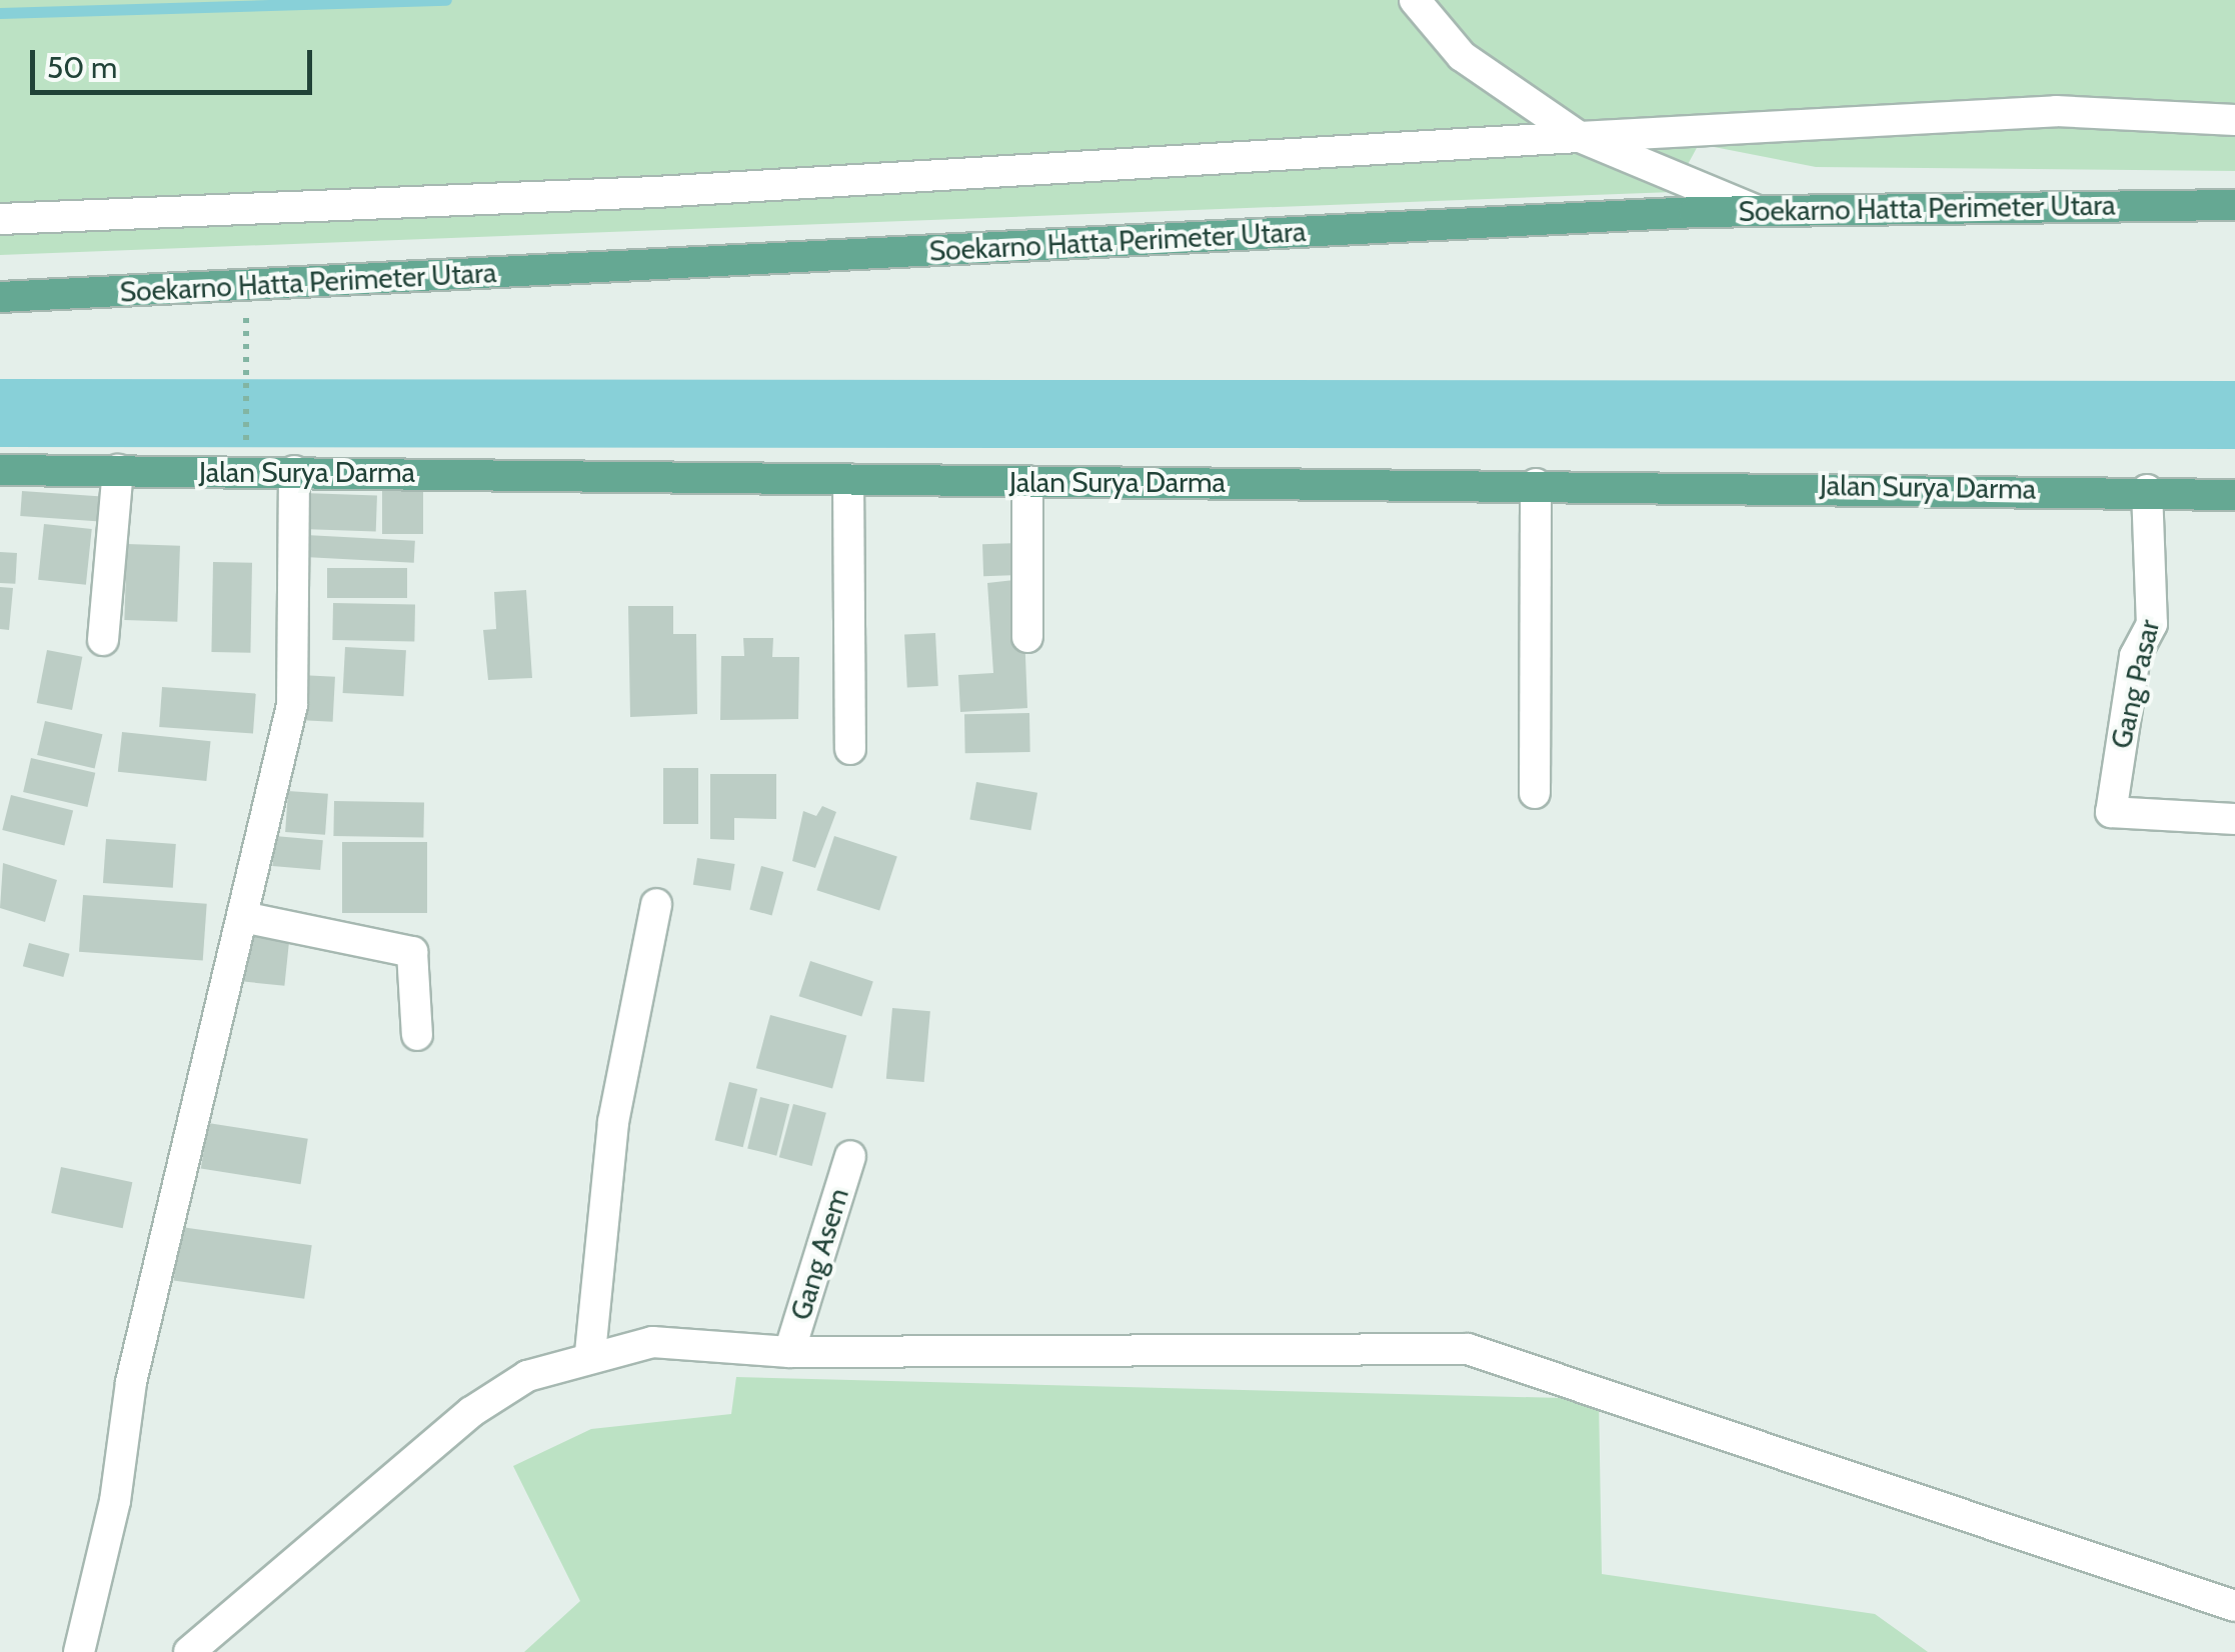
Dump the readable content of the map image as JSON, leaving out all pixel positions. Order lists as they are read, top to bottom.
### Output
{
  "streets": {
    "main road": ["Soekarno Hatta Perimeter Utara", "Jalan Surya Darma"],
    "street": ["Gang Pasar", "Gang Asem"]
  },
  "crossings": [
    ["Jalan Surya Darma", "Gang Pasar"]
  ],
  "scale_bar": "50 m"
}
